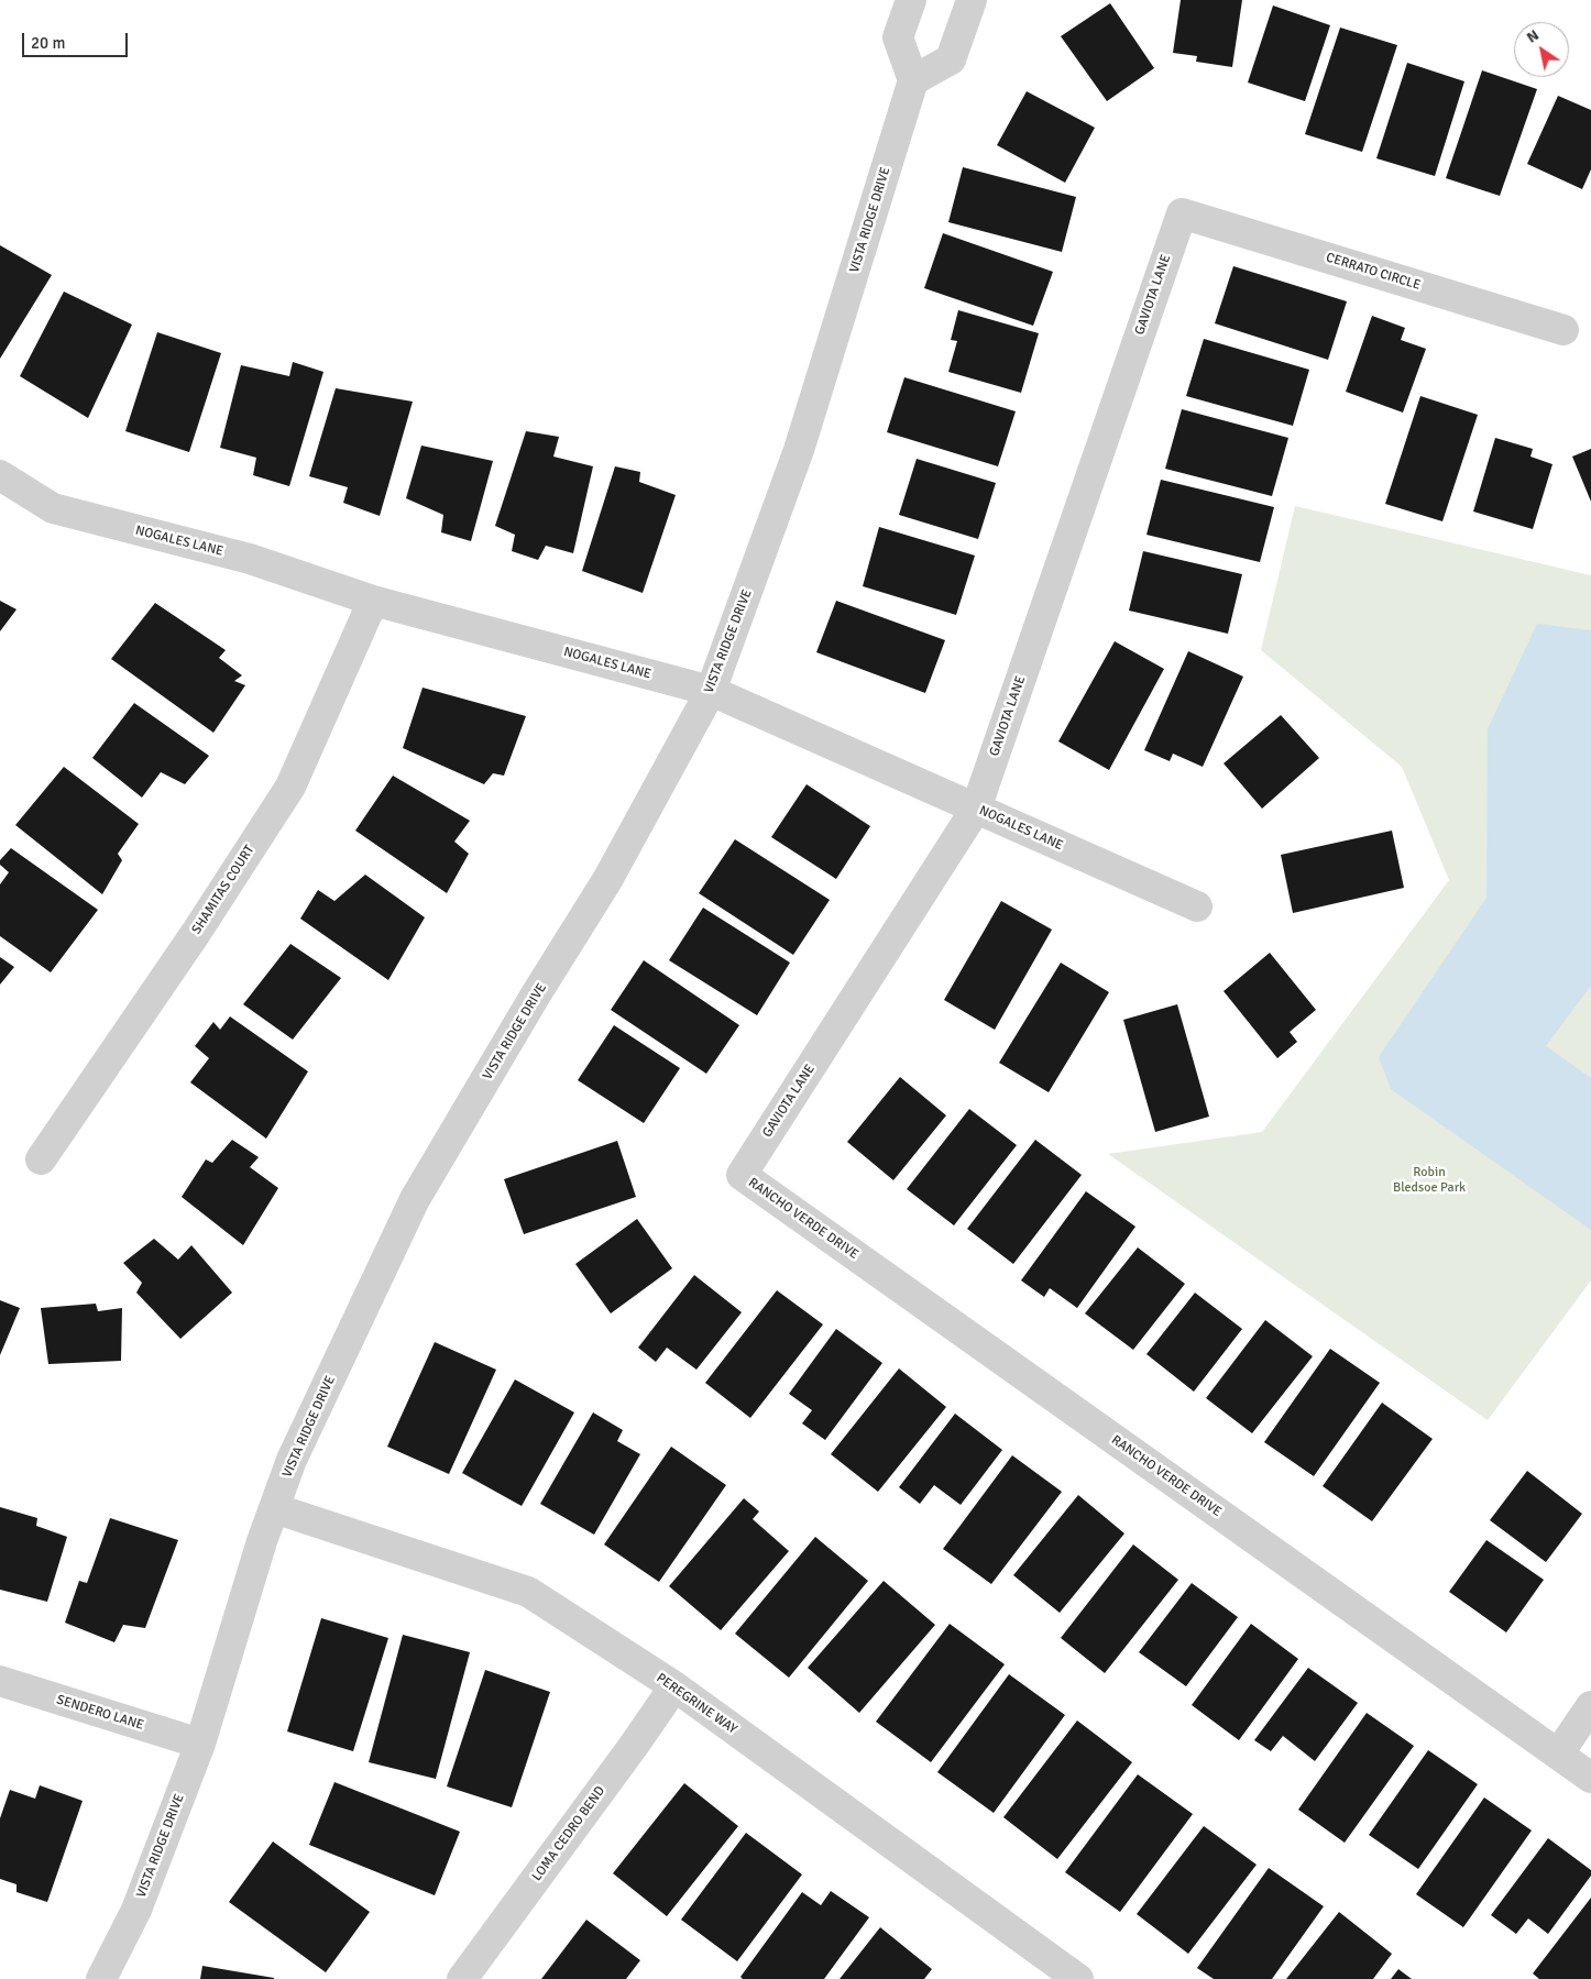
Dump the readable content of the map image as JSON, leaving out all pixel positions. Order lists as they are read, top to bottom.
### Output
{
  "streets": {
    "street": [
      "VISTA RIDGE DRIVE",
      "CERRATO CIRCLE",
      "GAVIOTA LANE",
      "NOGALES LANE",
      "SHAMITAS COURT",
      "RANCHO VERDE DRIVE",
      "PEREGRINE WAY",
      "SENDERO LANE",
      "LOMA CEDRO BEND"
    ]
  },
  "crossings": [
    ["VISTA RIDGE DRIVE", "NOGALES LANE"],
    ["VISTA RIDGE DRIVE", "PEREGRINE WAY"],
    ["VISTA RIDGE DRIVE", "SENDERO LANE"],
    ["CERRATO CIRCLE", "GAVIOTA LANE"],
    ["GAVIOTA LANE", "NOGALES LANE"],
    ["GAVIOTA LANE", "RANCHO VERDE DRIVE"],
    ["NOGALES LANE", "SHAMITAS COURT"],
    ["PEREGRINE WAY", "LOMA CEDRO BEND"]
  ],
  "parks": ["Robin Bledsoe Park"],
  "scale_bar": "20 m",
  "north": "top left"
}
